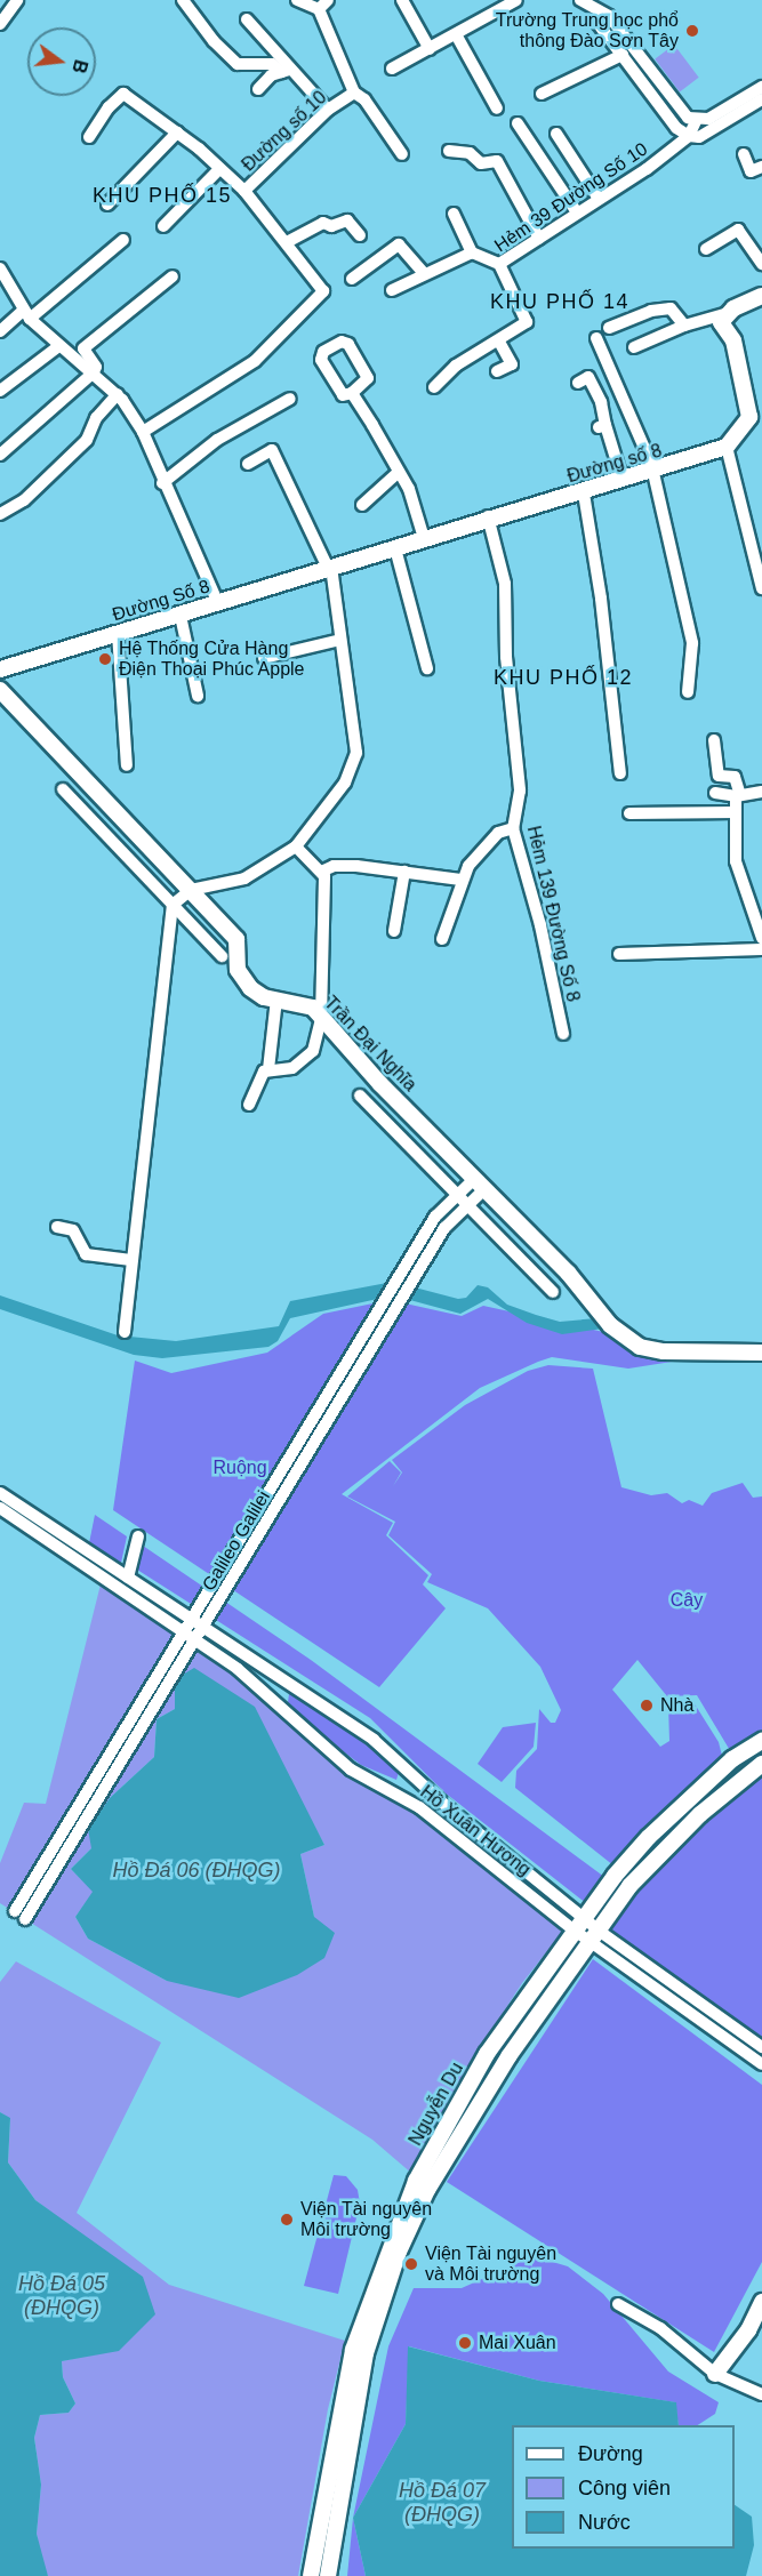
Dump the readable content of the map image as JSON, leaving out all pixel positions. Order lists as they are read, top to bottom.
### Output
{
  "streets": {
    "street": [
      "Đường số 10",
      "Hẻm 39 Đường Số 10",
      "Đường số 8",
      "Đường Số 8",
      "Hẻm 139 Đường Số 8",
      "Trần Đại Nghĩa",
      "Galileo Galilei",
      "Hồ Xuân Hương",
      "Nguyễn Du"
    ]
  },
  "crossings": [
    ["Đường số 8", "Đường Số 8"],
    ["Đường số 8", "Hẻm 139 Đường Số 8"],
    ["Trần Đại Nghĩa", "Galileo Galilei"],
    ["Galileo Galilei", "Hồ Xuân Hương"],
    ["Hồ Xuân Hương", "Nguyễn Du"]
  ],
  "districts": ["KHU PHỐ 15", "KHU PHỐ 14", "KHU PHỐ 12"],
  "water": ["Hồ Đá 06 (ĐHQG)", "Hồ Đá 05 (ĐHQG)", "Hồ Đá 07 (ĐHQG)"],
  "parks": ["Ruộng", "Cây"],
  "places": [
    "Trường Trung học phổ thông Đào Sơn Tây",
    "Hệ Thống Cửa Hàng Điện Thoại Phúc Apple",
    "Nhà",
    "Viện Tài nguyên Môi trường",
    "Viện Tài nguyên và Môi trường",
    "Mai Xuân"
  ],
  "legend": ["Đường", "Công viên", "Nước"],
  "north": "right"
}
